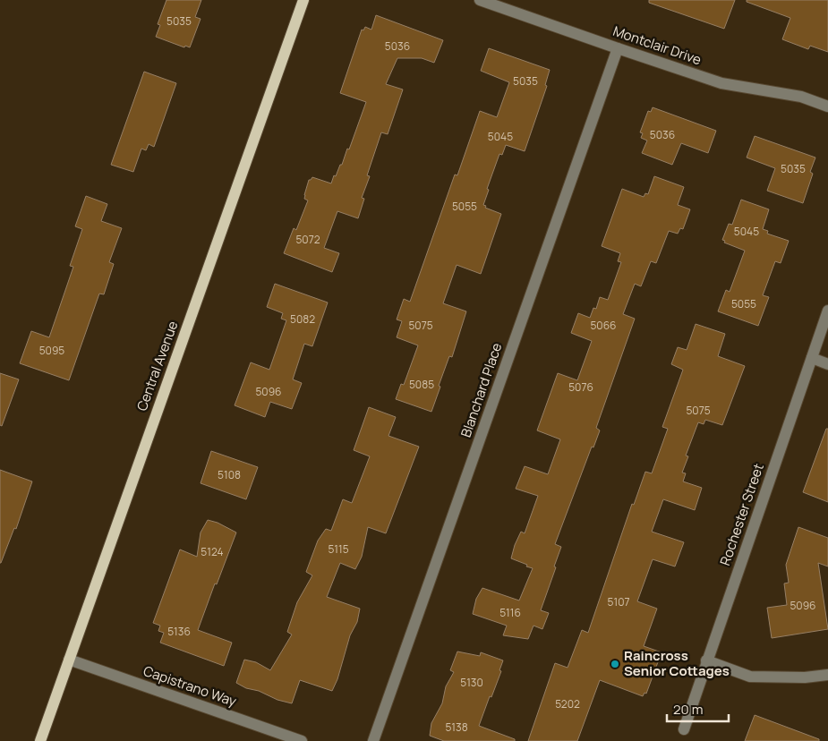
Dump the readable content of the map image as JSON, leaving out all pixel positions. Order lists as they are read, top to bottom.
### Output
{
  "streets": {
    "main road": ["Central Avenue"],
    "street": [
      "Montclair Drive",
      "Blanchard Place",
      "Rochester Street",
      "Capistrano Way"
    ]
  },
  "crossings": [
    ["Montclair Drive", "Blanchard Place"],
    ["Central Avenue", "Capistrano Way"]
  ],
  "places": ["Raincross Senior Cottages"],
  "house_numbers": [
    "5035",
    "5036",
    "5035",
    "5036",
    "5045",
    "5035",
    "5055",
    "5045",
    "5072",
    "5055",
    "5082",
    "5075",
    "5066",
    "5095",
    "5085",
    "5076",
    "5096",
    "5075",
    "5108",
    "5115",
    "5124",
    "5107",
    "5096",
    "5116",
    "5136",
    "5130",
    "5202",
    "5138"
  ],
  "scale_bar": "20 m"
}
